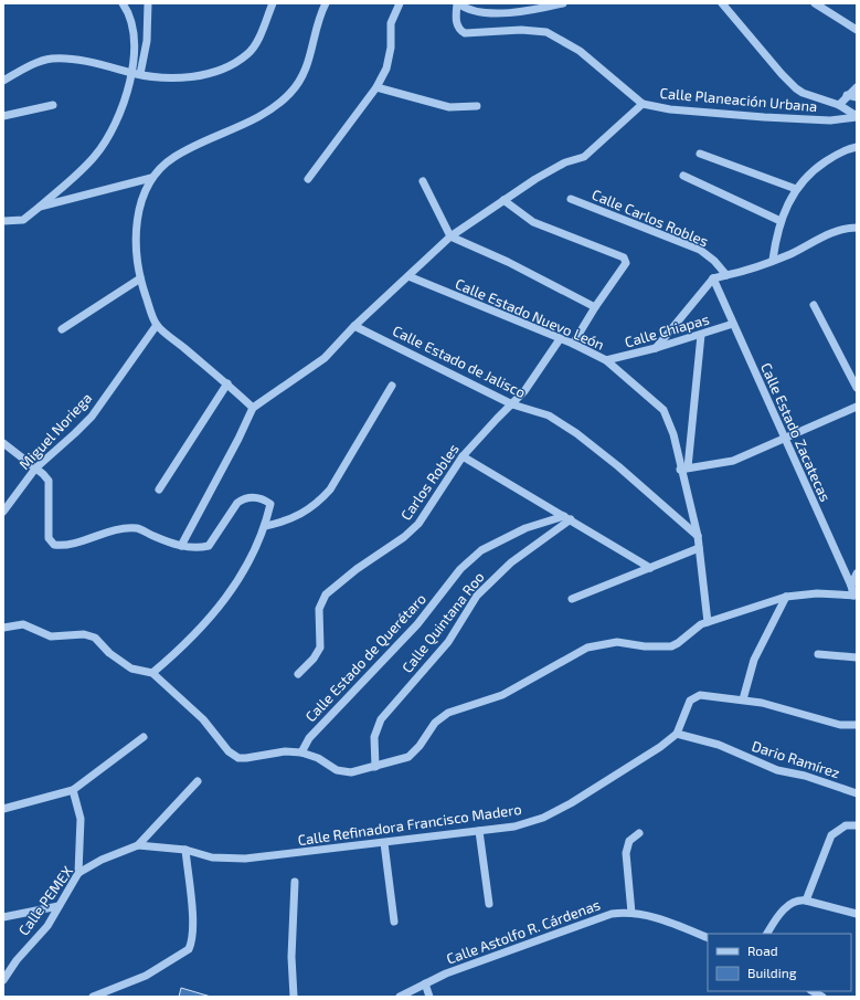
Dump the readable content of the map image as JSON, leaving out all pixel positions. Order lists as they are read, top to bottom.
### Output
{
  "streets": {
    "street": [
      "Calle Planeación Urbana",
      "Calle Carlos Robles",
      "Calle Estado Nuevo León",
      "Calle Chiapas",
      "Calle Estado de Jalisco",
      "Miguel Noriega",
      "Calle Estado Zacatecas",
      "Carlos Robles",
      "Calle Quintana Roo",
      "Calle Estado de Querétaro",
      "Dario Ramírez",
      "Calle Refinadora Francisco Madero",
      "Calle PEMEX",
      "Calle Astolfo R. Cárdenas"
    ]
  },
  "crossings": [
    ["Calle Estado Nuevo León", "Calle Chiapas"],
    ["Calle Estado Nuevo León", "Calle Estado de Jalisco"],
    ["Calle Estado Nuevo León", "Carlos Robles"],
    ["Calle Chiapas", "Calle Estado Zacatecas"],
    ["Calle Estado de Jalisco", "Carlos Robles"],
    ["Calle Quintana Roo", "Calle Estado de Querétaro"],
    ["Dario Ramírez", "Calle Refinadora Francisco Madero"],
    ["Calle Refinadora Francisco Madero", "Calle PEMEX"]
  ],
  "legend": ["Road", "Building"]
}
